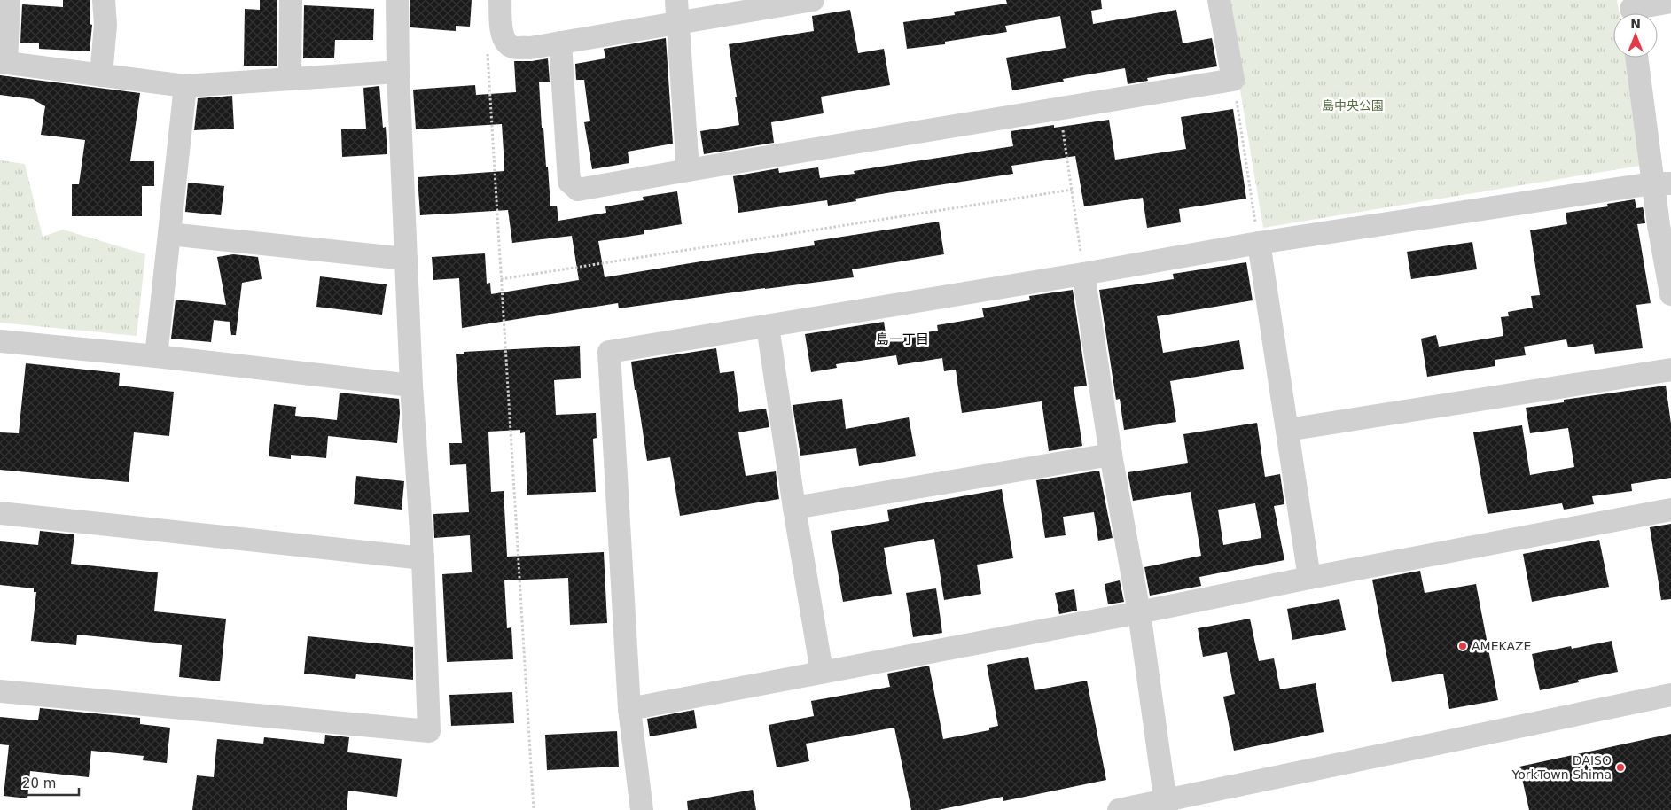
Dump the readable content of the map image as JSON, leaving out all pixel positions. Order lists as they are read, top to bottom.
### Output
{
  "districts": ["島一丁目"],
  "parks": ["島中央公園"],
  "places": ["AMEKAZE", "DAISO YorkTown Shima"],
  "scale_bar": "20 m",
  "north": "top"
}
